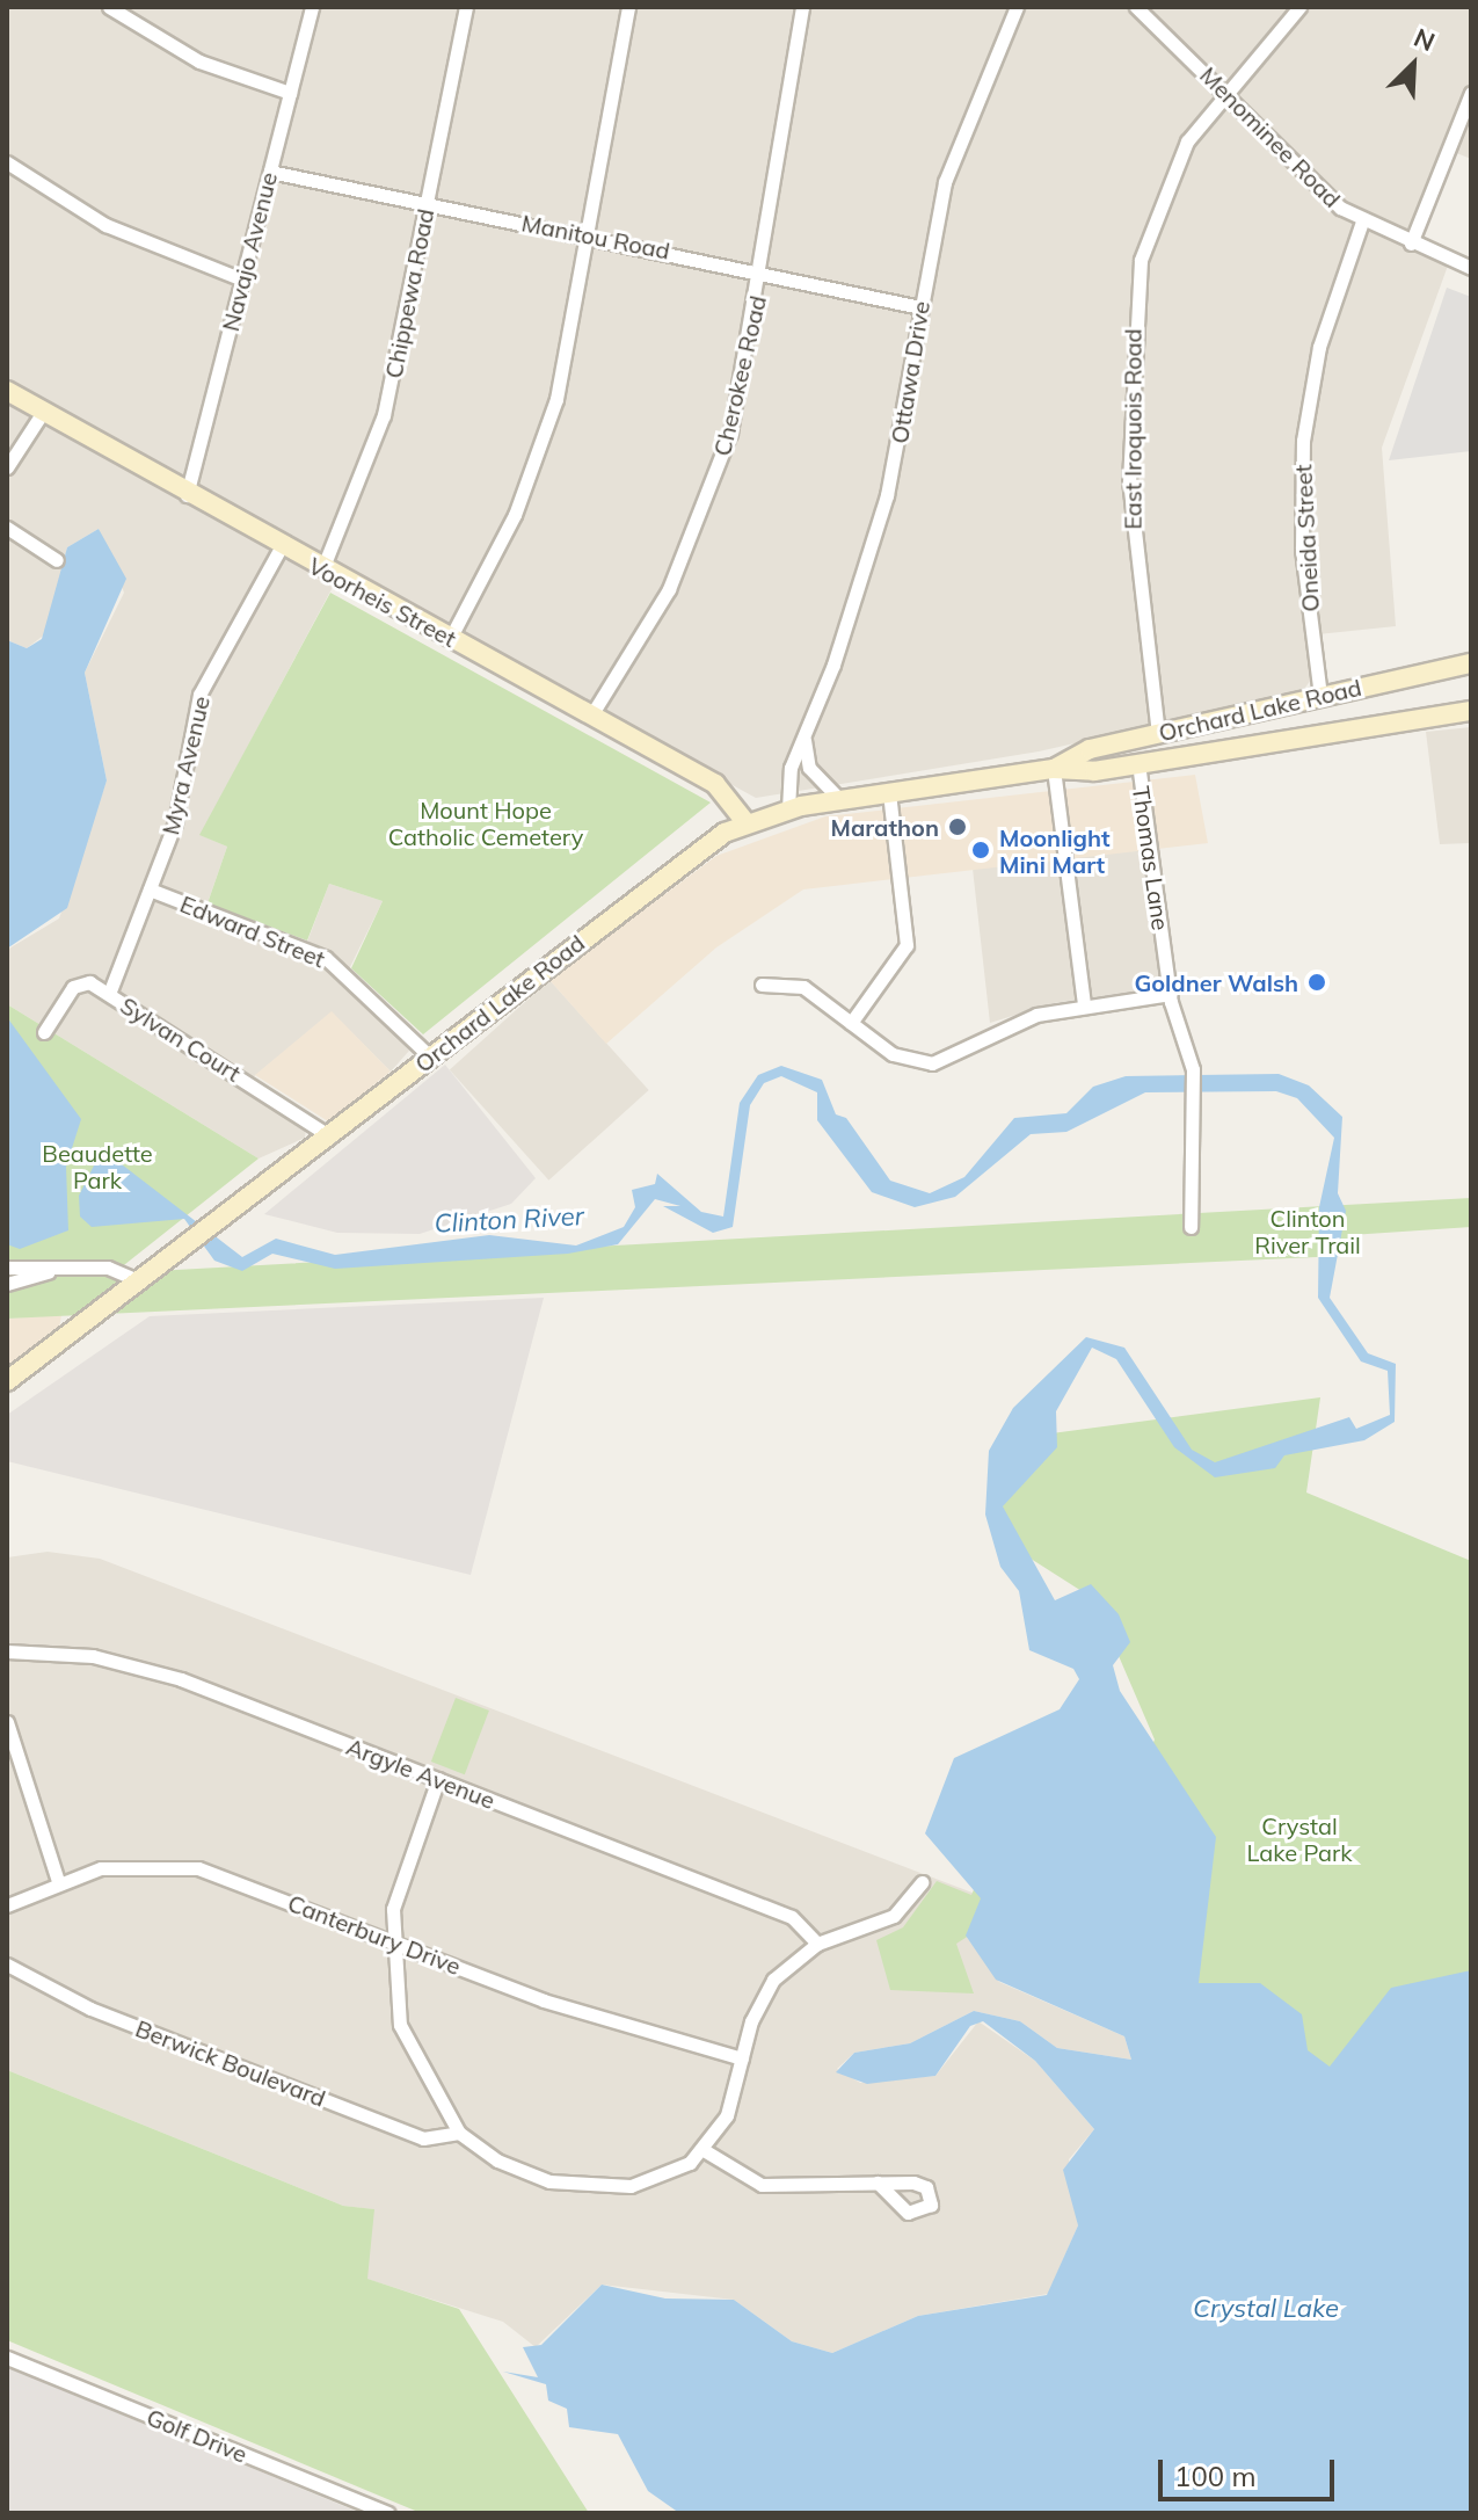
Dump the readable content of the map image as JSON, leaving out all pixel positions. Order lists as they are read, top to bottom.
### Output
{
  "streets": {
    "main road": ["Voorheis Street", "Orchard Lake Road"],
    "street": [
      "Menominee Road",
      "Manitou Road",
      "Navajo Avenue",
      "Chippewa Road",
      "Ottawa Drive",
      "Cherokee Road",
      "East Iroquois Road",
      "Oneida Street",
      "Myra Avenue",
      "Thomas Lane",
      "Edward Street",
      "Sylvan Court",
      "Argyle Avenue",
      "Canterbury Drive",
      "Berwick Boulevard",
      "Golf Drive"
    ]
  },
  "crossings": [
    ["Menominee Road", "East Iroquois Road"],
    ["Menominee Road", "Oneida Street"],
    ["Manitou Road", "Navajo Avenue"],
    ["Manitou Road", "Chippewa Road"],
    ["Manitou Road", "Ottawa Drive"],
    ["Manitou Road", "Cherokee Road"],
    ["Navajo Avenue", "Voorheis Street"],
    ["Chippewa Road", "Voorheis Street"],
    ["Ottawa Drive", "Orchard Lake Road"],
    ["Cherokee Road", "Voorheis Street"],
    ["East Iroquois Road", "Orchard Lake Road"],
    ["Oneida Street", "Orchard Lake Road"],
    ["Voorheis Street", "Orchard Lake Road"],
    ["Voorheis Street", "Myra Avenue"],
    ["Orchard Lake Road", "Thomas Lane"],
    ["Orchard Lake Road", "Edward Street"],
    ["Orchard Lake Road", "Sylvan Court"],
    ["Myra Avenue", "Edward Street"],
    ["Myra Avenue", "Sylvan Court"]
  ],
  "water": ["Clinton River", "Crystal Lake"],
  "parks": [
    "Mount Hope Catholic Cemetery",
    "Beaudette Park",
    "Clinton River Trail",
    "Crystal Lake Park"
  ],
  "places": ["Marathon", "Moonlight Mini Mart", "Goldner Walsh"],
  "scale_bar": "100 m",
  "north": "top right"
}
